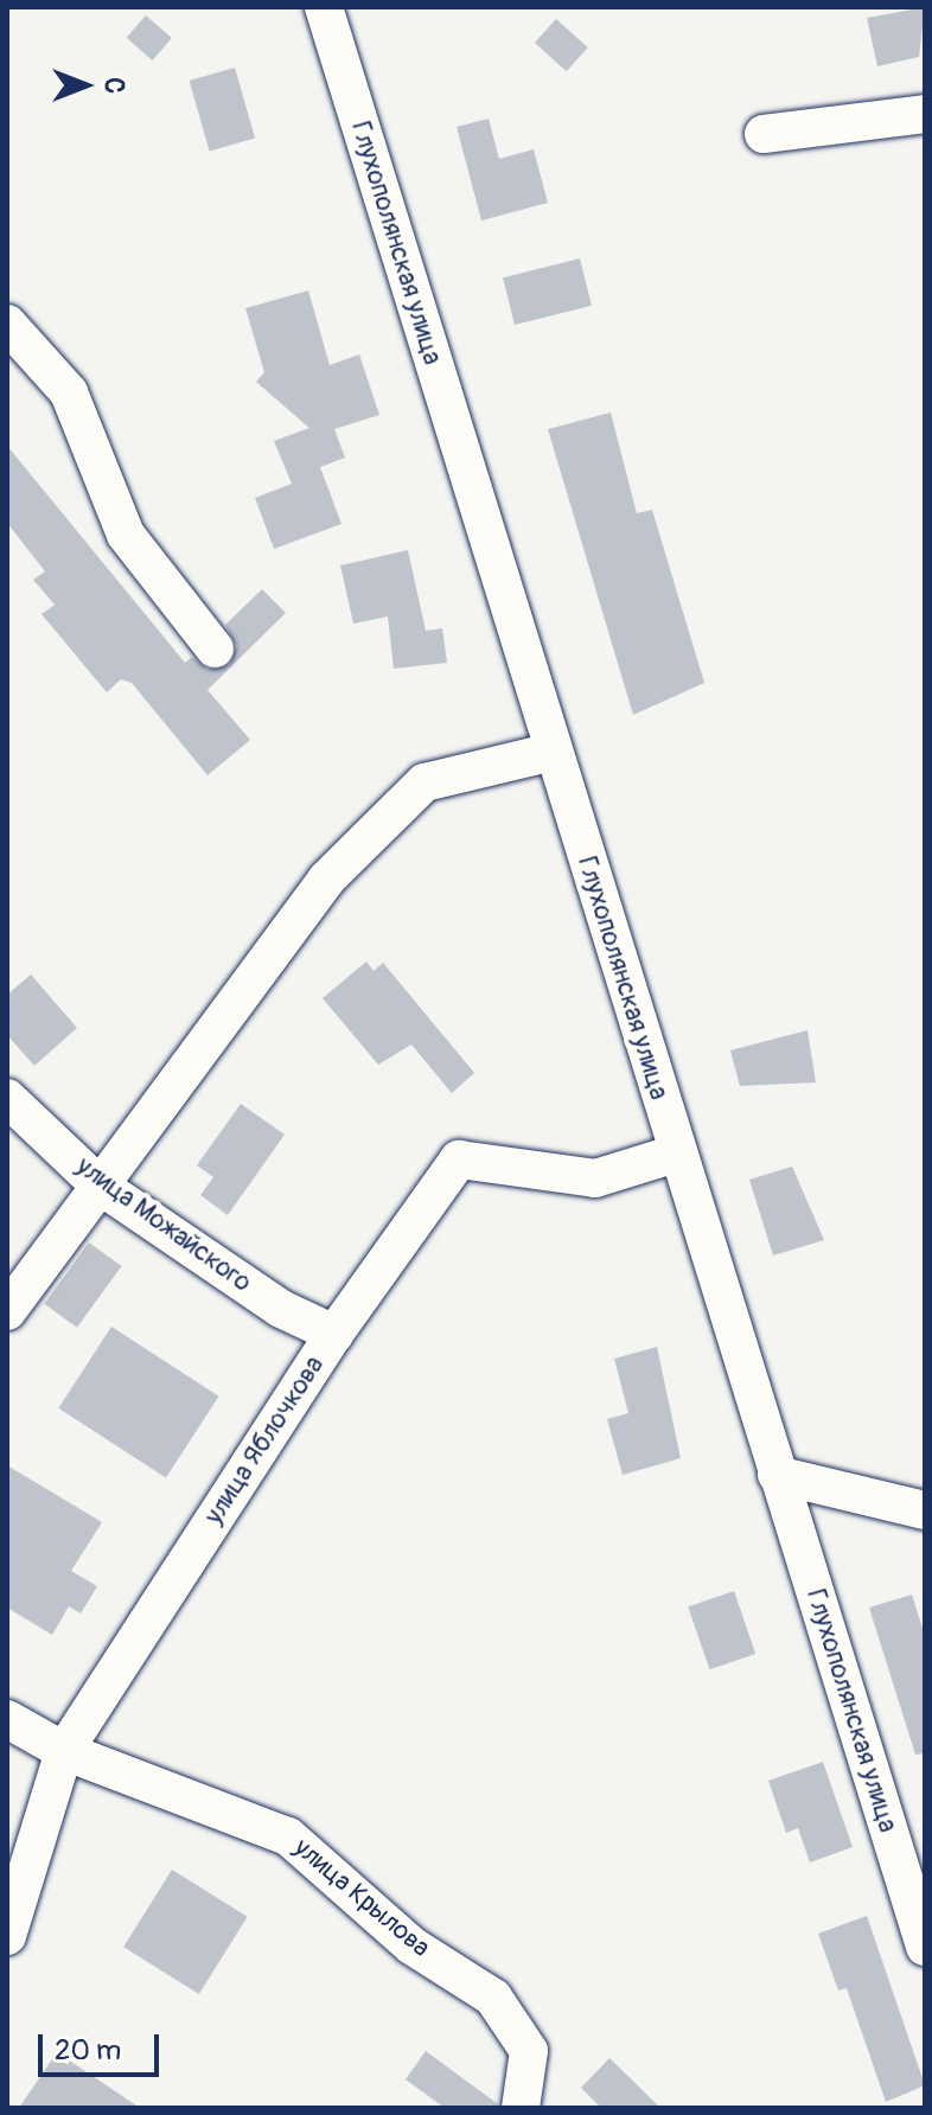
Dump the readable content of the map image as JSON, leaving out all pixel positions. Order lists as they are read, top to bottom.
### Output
{
  "streets": {
    "street": [
      "Глухополянская улица",
      "улица Можайского",
      "улица Яблочкова",
      "улица Крылова"
    ]
  },
  "crossings": [
    ["Глухополянская улица", "улица Яблочкова"],
    ["улица Можайского", "улица Яблочкова"],
    ["улица Яблочкова", "улица Крылова"]
  ],
  "scale_bar": "20 m",
  "north": "right"
}
